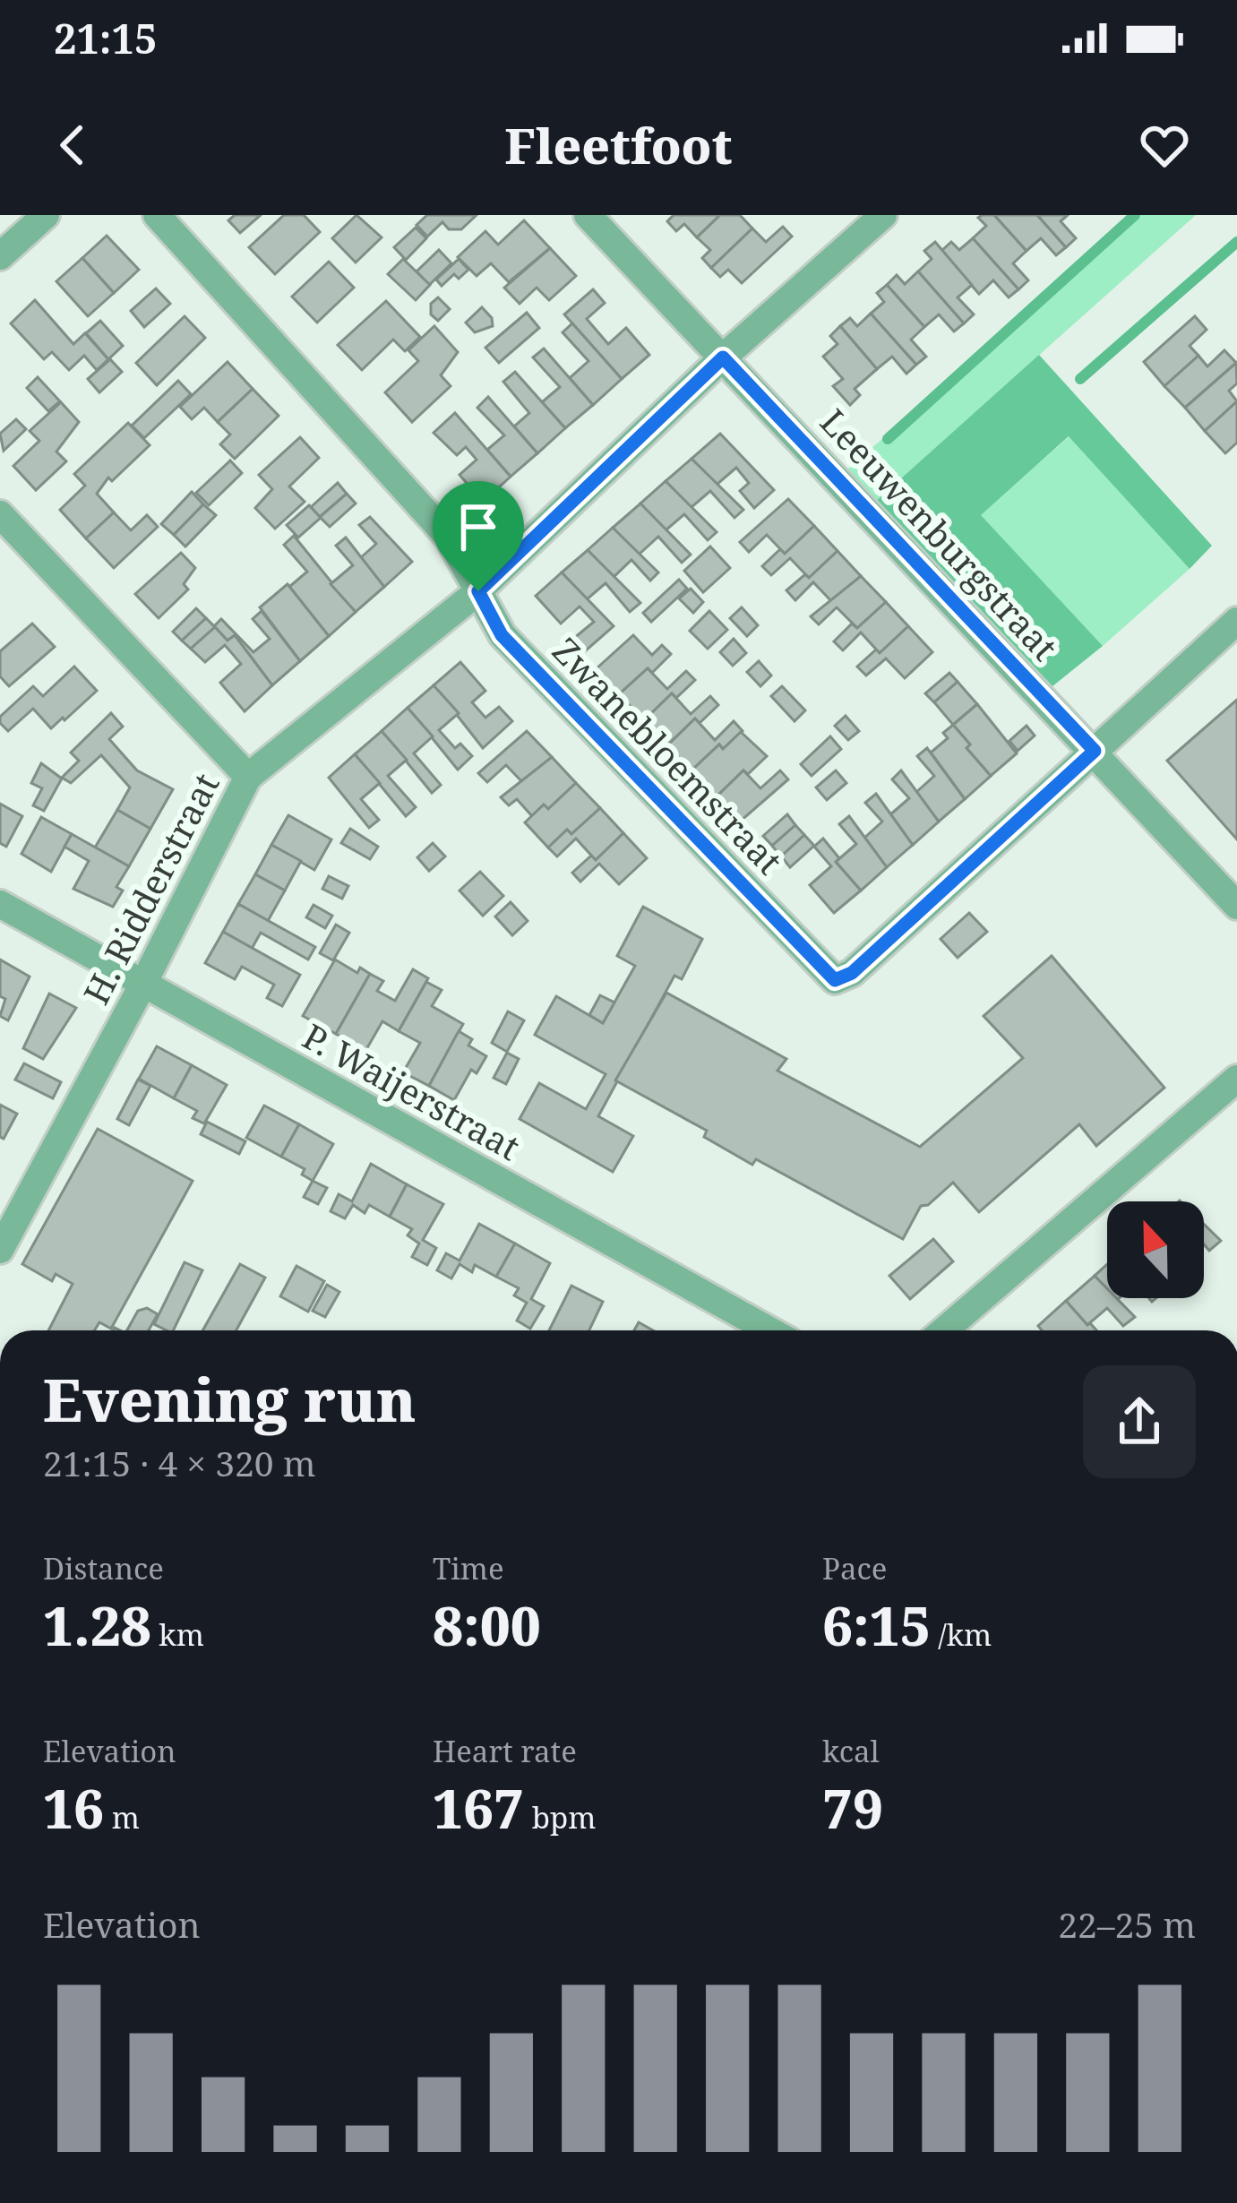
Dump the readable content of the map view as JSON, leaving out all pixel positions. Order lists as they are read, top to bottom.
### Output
{
  "streets": {
    "street": [
      "Leeuwenburgstraat",
      "Zwanebloemstraat",
      "H. Ridderstraat",
      "P. Waijerstraat"
    ]
  },
  "crossings": [
    ["Leeuwenburgstraat", "Zwanebloemstraat"],
    ["Leeuwenburgstraat", "H. Ridderstraat"],
    ["Zwanebloemstraat", "H. Ridderstraat"],
    ["H. Ridderstraat", "P. Waijerstraat"]
  ],
  "north": "top",
  "page": {
    "status": "21:15",
    "header": "Fleetfoot",
    "heading": ["Evening run", "21:15 · 4 × 320 m"],
    "stats": [
      ["Distance", "1.28 km"],
      ["Time", "8:00"],
      ["Pace", "6:15 /km"],
      ["Elevation", "16 m"],
      ["Heart rate", "167 bpm"],
      ["kcal", "79"]
    ],
    "chart": ["Elevation", "22–25 m"]
  }
}
